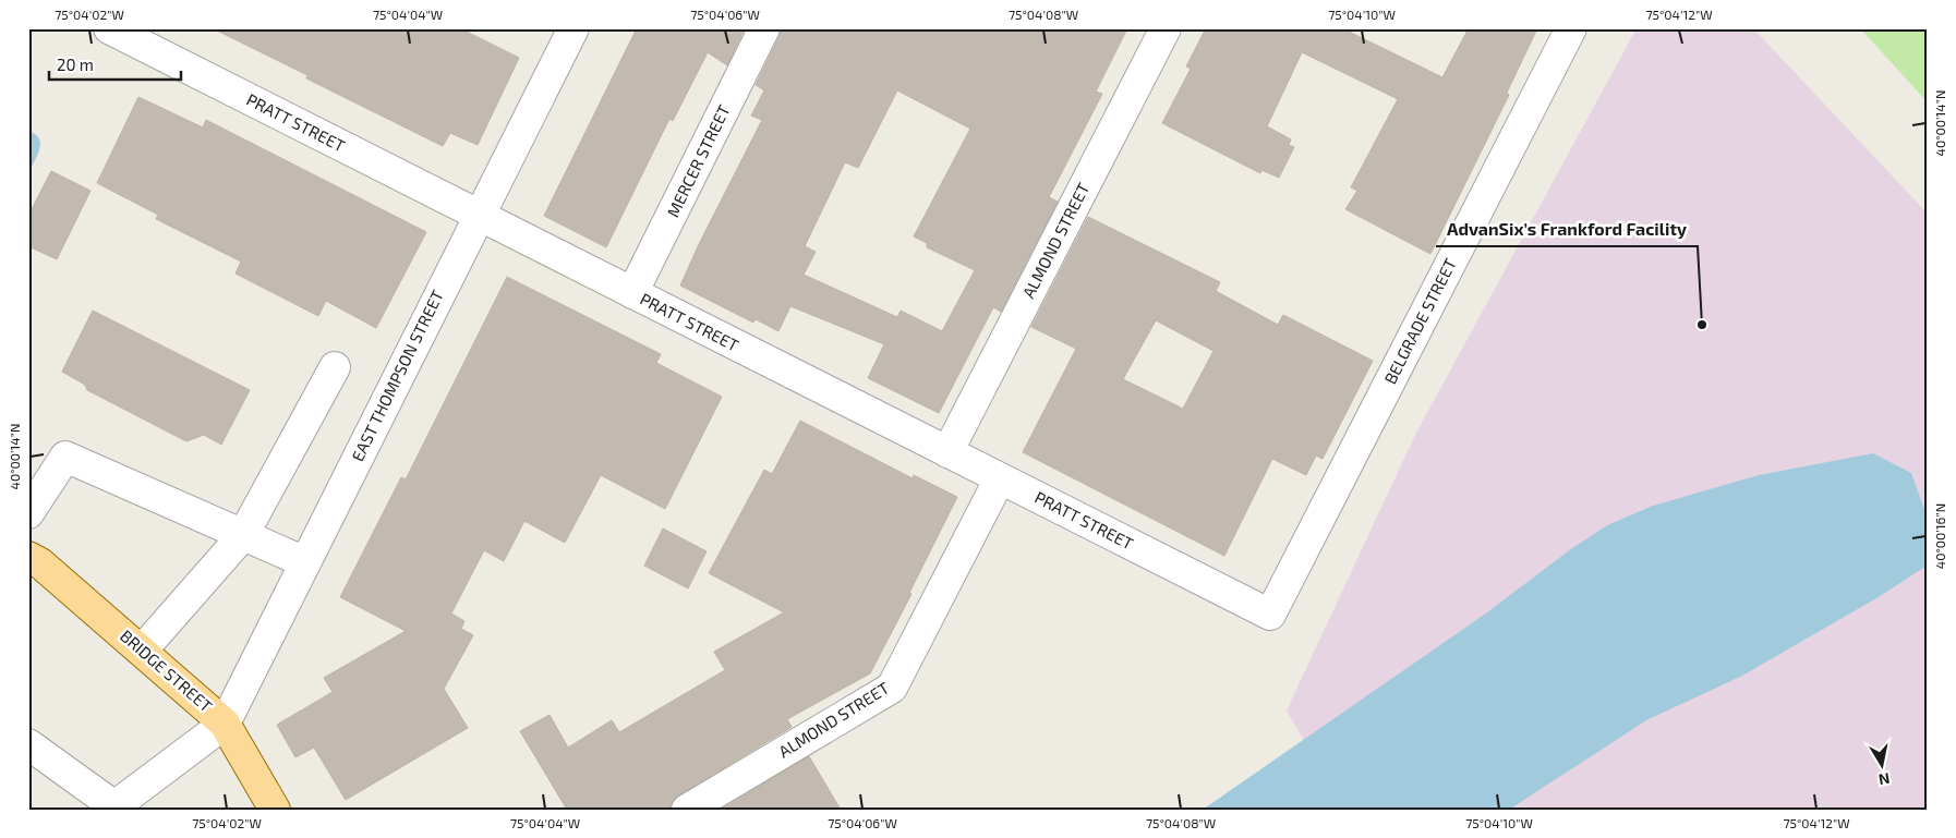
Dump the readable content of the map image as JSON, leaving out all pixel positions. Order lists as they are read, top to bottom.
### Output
{
  "streets": {
    "main road": ["BRIDGE STREET"],
    "street": [
      "PRATT STREET",
      "MERCER STREET",
      "ALMOND STREET",
      "BELGRADE STREET",
      "EAST THOMPSON STREET"
    ]
  },
  "crossings": [
    ["PRATT STREET", "MERCER STREET"],
    ["PRATT STREET", "ALMOND STREET"],
    ["PRATT STREET", "BELGRADE STREET"],
    ["PRATT STREET", "EAST THOMPSON STREET"],
    ["EAST THOMPSON STREET", "BRIDGE STREET"]
  ],
  "places": ["AdvanSix’s Frankford Facility"],
  "scale_bar": "20 m",
  "north": "bottom",
  "coordinates": [
    "75°04'02\"W",
    "75°04'04\"W",
    "75°04'06\"W",
    "75°04'08\"W",
    "75°04'10\"W",
    "75°04'12\"W",
    "40°00'14\"N",
    "40°00'16\"N"
  ]
}
